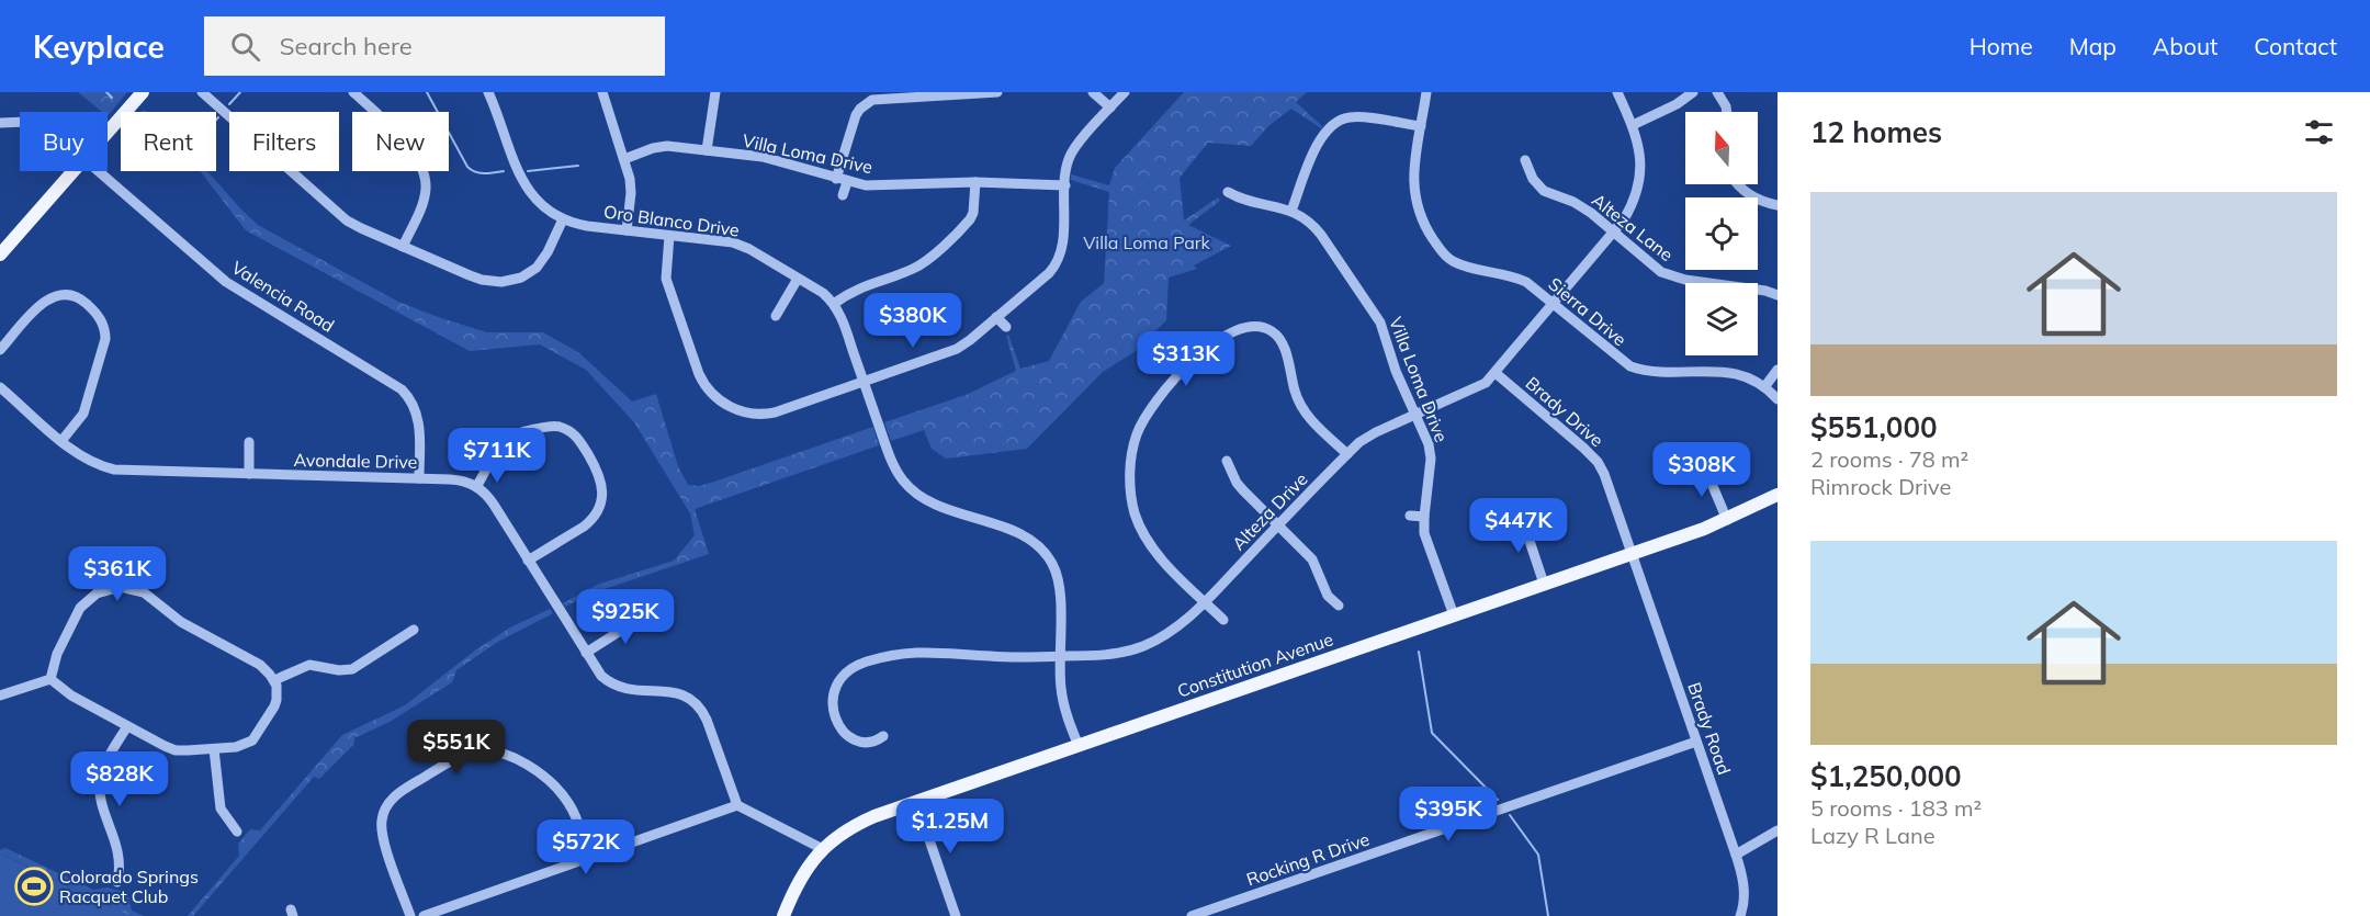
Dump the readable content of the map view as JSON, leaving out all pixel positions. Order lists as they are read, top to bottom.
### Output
{
  "streets": {
    "main road": ["Constitution Avenue"],
    "street": [
      "Villa Loma Drive",
      "Oro Blanco Drive",
      "Alteza Lane",
      "Valencia Road",
      "Sierra Drive",
      "Brady Drive",
      "Avondale Drive",
      "Alteza Drive",
      "Brady Road",
      "Rocking R Drive"
    ]
  },
  "crossings": [
    ["Villa Loma Drive", "Alteza Drive"],
    ["Villa Loma Drive", "Constitution Avenue"],
    ["Oro Blanco Drive", "Alteza Drive"],
    ["Oro Blanco Drive", "Constitution Avenue"],
    ["Alteza Lane", "Alteza Drive"],
    ["Valencia Road", "Avondale Drive"],
    ["Sierra Drive", "Alteza Drive"],
    ["Brady Drive", "Alteza Drive"],
    ["Brady Drive", "Constitution Avenue"],
    ["Brady Drive", "Brady Road"],
    ["Constitution Avenue", "Brady Road"],
    ["Brady Road", "Rocking R Drive"]
  ],
  "parks": ["Villa Loma Park"],
  "places": {
    "sports": ["Colorado Springs Racquet Club"]
  },
  "north": "top",
  "page": {
    "header": "Keyplace",
    "search": "Search here",
    "nav": [
      "Home",
      "Map",
      "About",
      "Contact"
    ],
    "heading": "12 homes",
    "chip": [
      "Buy",
      "Rent",
      "Filters",
      "New"
    ],
    "list": [
      {
        "name": "$551,000",
        "note": "2 rooms · 78 m² · Rimrock Drive"
      },
      {
        "name": "$1,250,000",
        "note": "5 rooms · 183 m² · Lazy R Lane"
      }
    ],
    "price": [
      "$380K",
      "$313K",
      "$711K",
      "$308K",
      "$447K",
      "$361K",
      "$925K",
      "$551K",
      "$828K",
      "$395K",
      "$1.25M",
      "$572K"
    ]
  }
}
